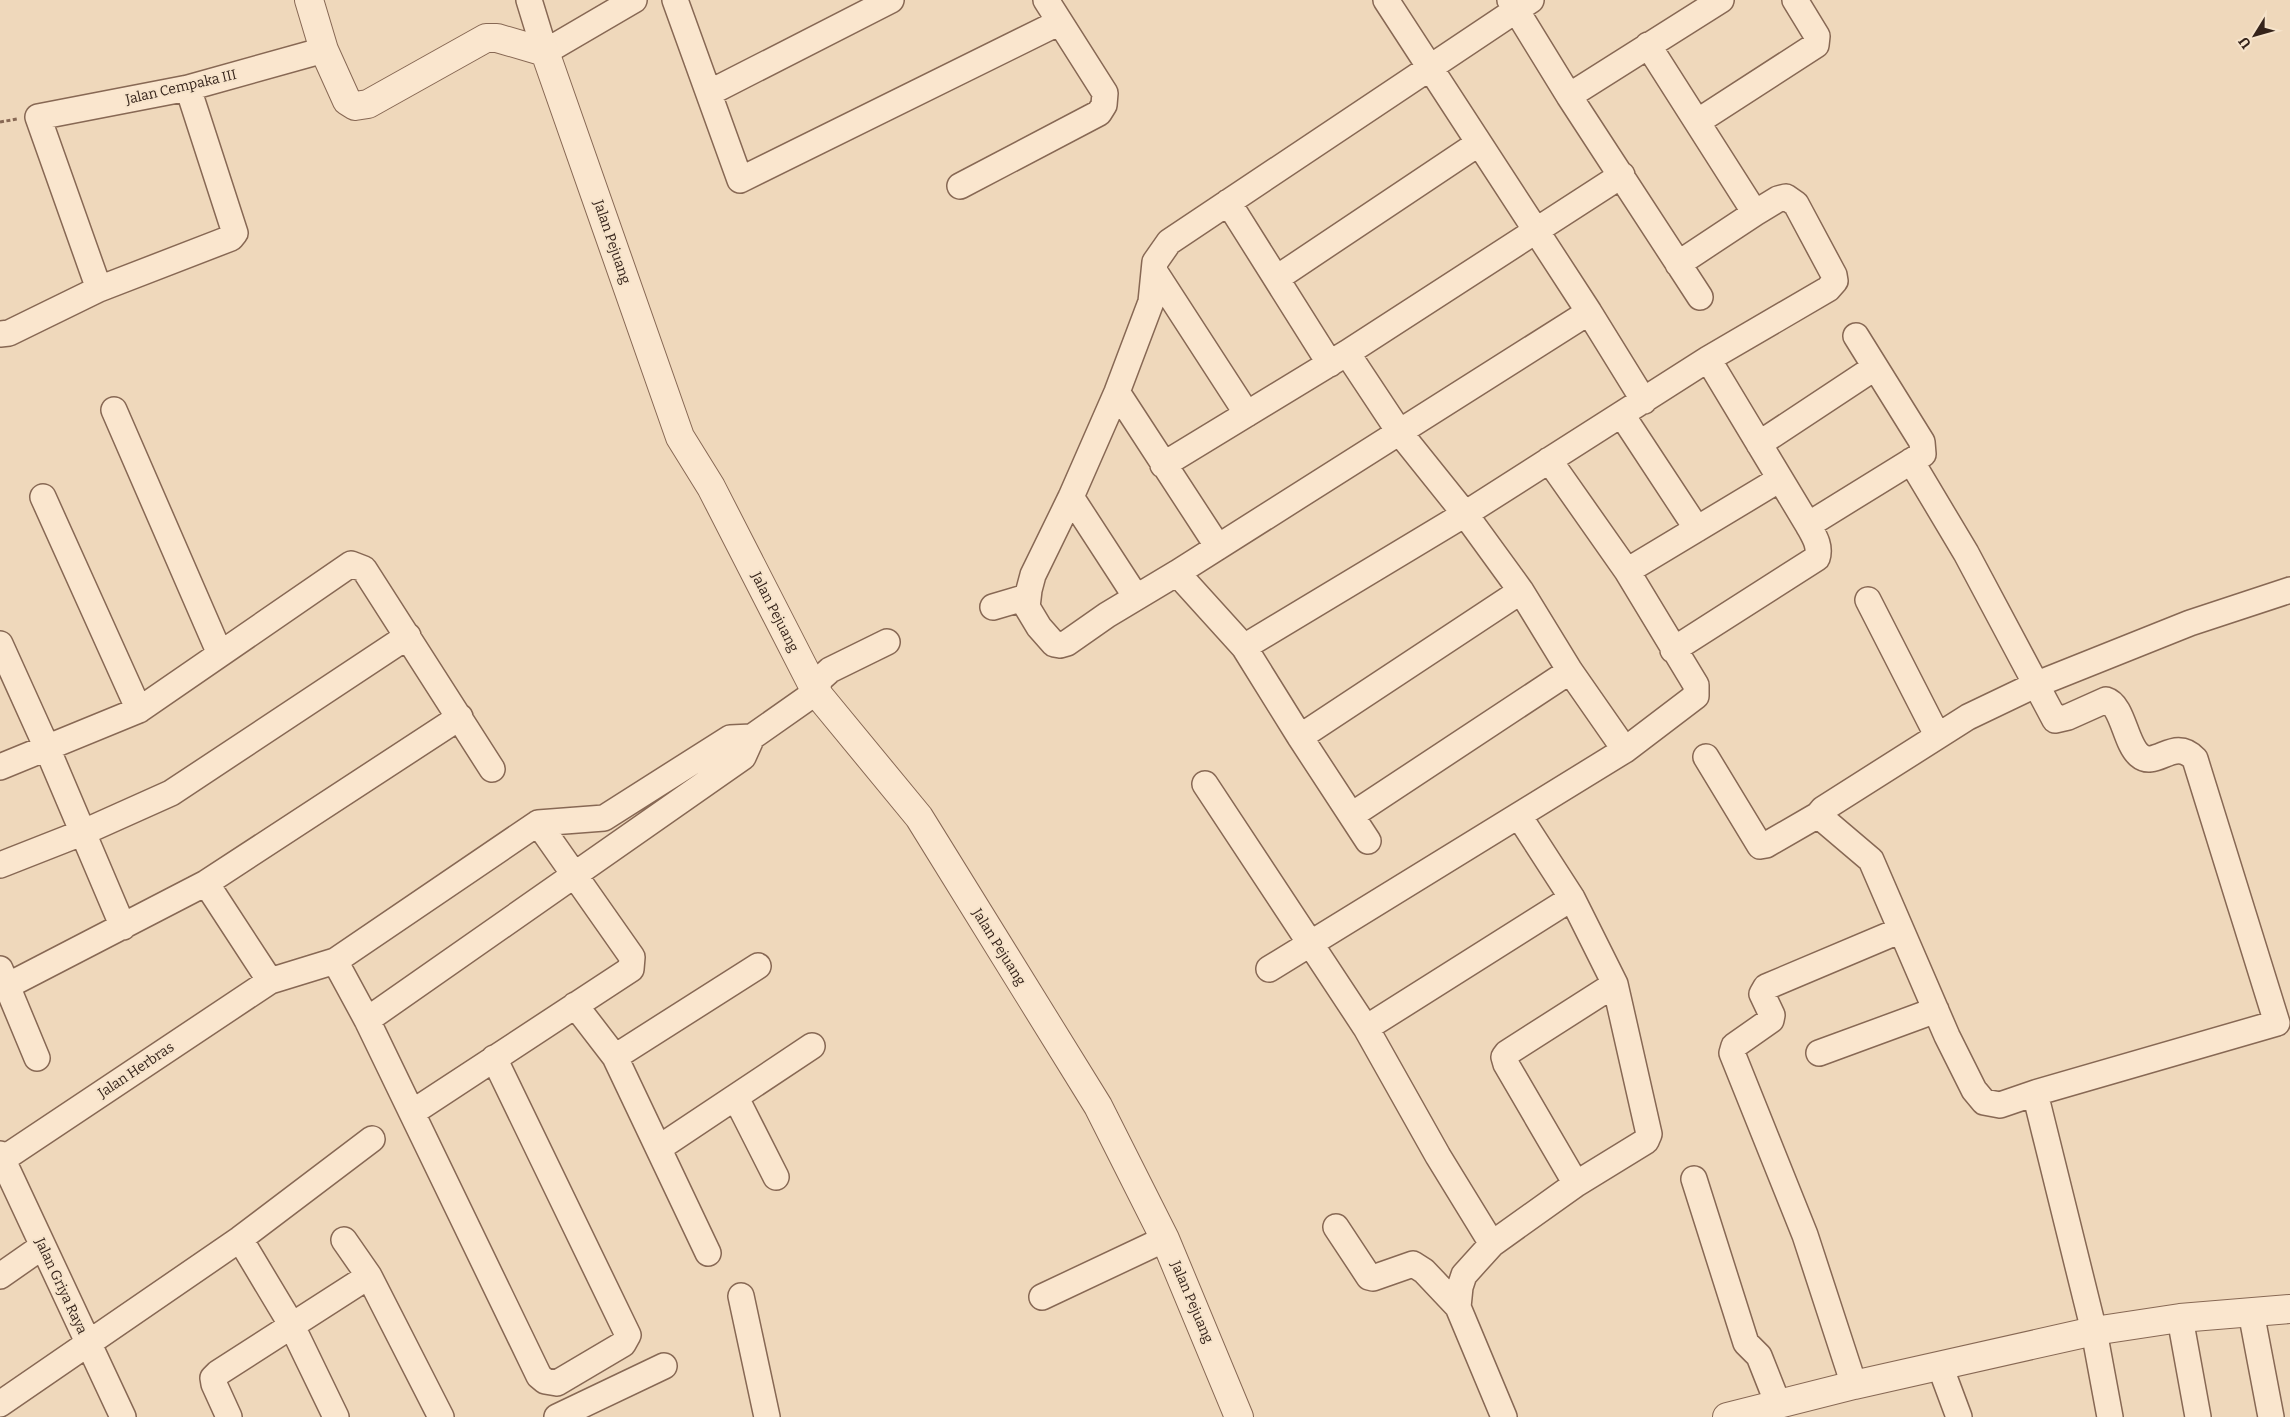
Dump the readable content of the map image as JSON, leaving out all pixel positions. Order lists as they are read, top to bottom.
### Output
{
  "streets": {
    "street": [
      "Jalan Cempaka III",
      "Jalan Pejuang",
      "Jalan Herbras",
      "Jalan Griya Raya"
    ]
  },
  "crossings": [
    ["Jalan Herbras", "Jalan Griya Raya"]
  ],
  "north": "bottom left"
}
